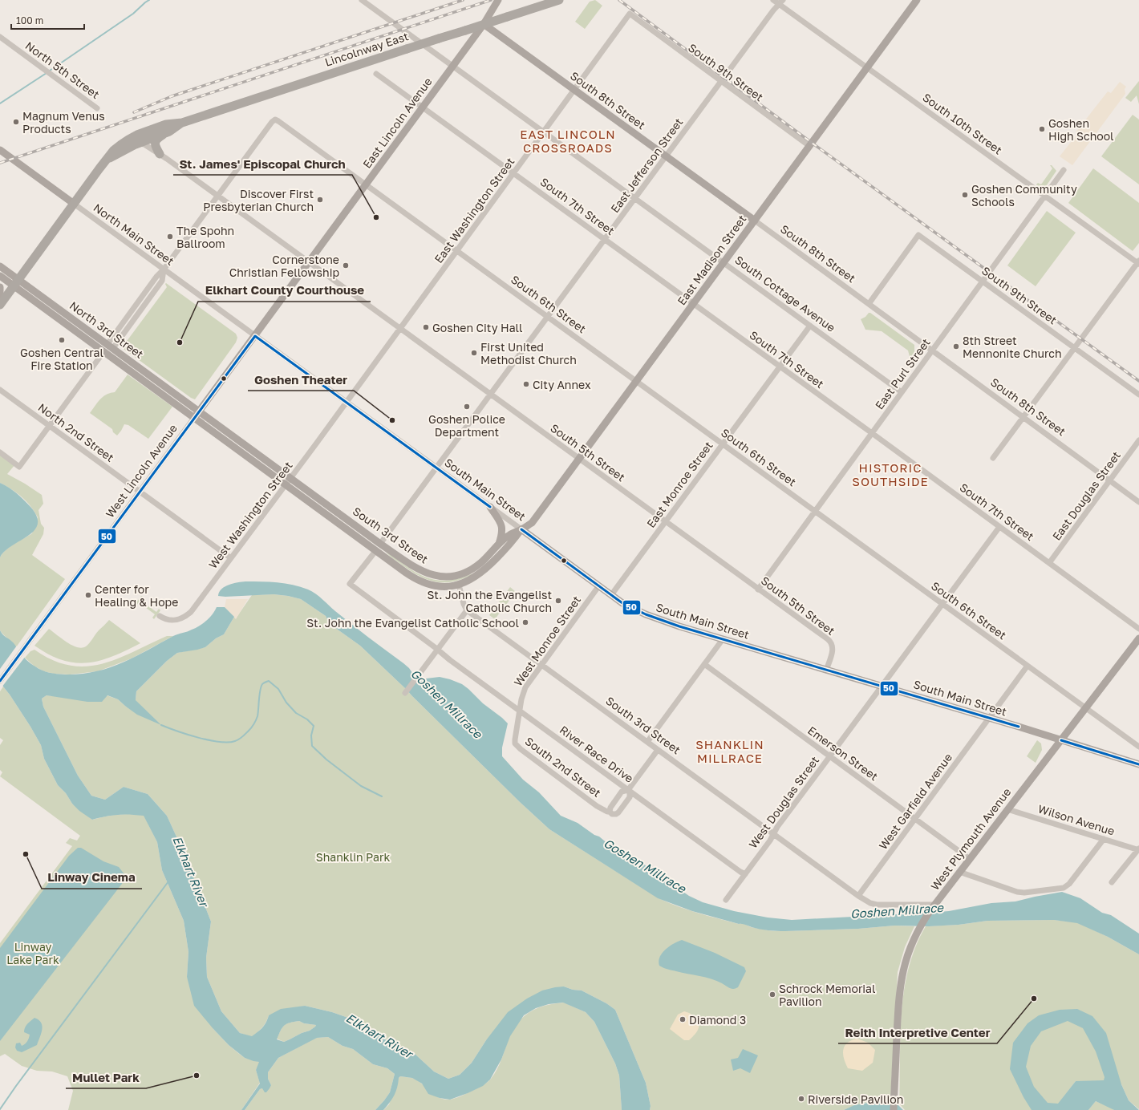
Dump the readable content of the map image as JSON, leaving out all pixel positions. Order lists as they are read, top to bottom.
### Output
{
  "streets": {
    "highway": ["Lincolnway East"],
    "main road": [
      "South 8th Street",
      "East Lincoln Avenue",
      "North Main Street",
      "East Madison Street",
      "North 3rd Street",
      "West Lincoln Avenue",
      "South Main Street",
      "South 3rd Street",
      "West Plymouth Avenue"
    ],
    "street": [
      "North 5th Street",
      "South 9th Street",
      "South 10th Street",
      "East Jefferson Street",
      "South 7th Street",
      "East Washington Street",
      "South Cottage Avenue",
      "South 6th Street",
      "East Purl Street",
      "North 2nd Street",
      "South 5th Street",
      "East Monroe Street",
      "East Douglas Street",
      "West Washington Street",
      "West Monroe Street",
      "Emerson Street",
      "River Race Drive",
      "South 2nd Street",
      "West Garfield Avenue",
      "West Douglas Street",
      "Wilson Avenue"
    ]
  },
  "crossings": [
    ["Lincolnway East", "North Main Street"],
    ["Lincolnway East", "North 3rd Street"],
    ["South 9th Street", "South 8th Street"],
    ["South 9th Street", "East Jefferson Street"],
    ["South 9th Street", "East Washington Street"],
    ["South 9th Street", "East Madison Street"],
    ["South 9th Street", "East Purl Street"],
    ["South 8th Street", "East Lincoln Avenue"],
    ["South 8th Street", "East Jefferson Street"],
    ["South 8th Street", "East Washington Street"],
    ["South 8th Street", "East Madison Street"],
    ["South 8th Street", "East Purl Street"],
    ["South 8th Street", "East Douglas Street"],
    ["East Lincoln Avenue", "South 7th Street"],
    ["East Lincoln Avenue", "North Main Street"],
    ["East Lincoln Avenue", "South Cottage Avenue"],
    ["East Lincoln Avenue", "South 6th Street"],
    ["East Lincoln Avenue", "South 5th Street"],
    ["East Lincoln Avenue", "West Lincoln Avenue"],
    ["East Lincoln Avenue", "South Main Street"],
    ["South 10th Street", "East Jefferson Street"],
    ["South 10th Street", "East Madison Street"],
    ["South 10th Street", "East Purl Street"],
    ["East Jefferson Street", "South 7th Street"],
    ["East Jefferson Street", "South Cottage Avenue"],
    ["East Jefferson Street", "South 6th Street"],
    ["East Jefferson Street", "South 5th Street"],
    ["East Jefferson Street", "South Main Street"],
    ["East Jefferson Street", "South 3rd Street"],
    ["South 7th Street", "East Washington Street"],
    ["South 7th Street", "East Madison Street"],
    ["South 7th Street", "East Purl Street"],
    ["South 7th Street", "East Monroe Street"],
    ["South 7th Street", "East Douglas Street"],
    ["East Washington Street", "South Cottage Avenue"],
    ["East Washington Street", "South 6th Street"],
    ["East Washington Street", "South 5th Street"],
    ["East Washington Street", "South Main Street"],
    ["East Washington Street", "West Washington Street"],
    ["North Main Street", "West Lincoln Avenue"],
    ["North Main Street", "South Main Street"],
    ["East Madison Street", "South Cottage Avenue"],
    ["East Madison Street", "South 6th Street"],
    ["East Madison Street", "South 5th Street"],
    ["East Madison Street", "South Main Street"],
    ["East Madison Street", "South 3rd Street"],
    ["South Cottage Avenue", "East Purl Street"],
    ["South Cottage Avenue", "East Monroe Street"],
    ["South 6th Street", "East Purl Street"],
    ["South 6th Street", "East Monroe Street"],
    ["South 6th Street", "West Garfield Avenue"],
    ["South 6th Street", "West Plymouth Avenue"],
    ["North 3rd Street", "West Lincoln Avenue"],
    ["North 3rd Street", "South 3rd Street"],
    ["East Purl Street", "South 5th Street"],
    ["North 2nd Street", "West Lincoln Avenue"],
    ["South 5th Street", "East Monroe Street"],
    ["South 5th Street", "South Main Street"],
    ["West Lincoln Avenue", "South Main Street"],
    ["West Lincoln Avenue", "South 3rd Street"],
    ["East Monroe Street", "South Main Street"],
    ["South Main Street", "West Washington Street"],
    ["South Main Street", "South 3rd Street"],
    ["South Main Street", "West Monroe Street"],
    ["South Main Street", "West Garfield Avenue"],
    ["South Main Street", "West Douglas Street"],
    ["South Main Street", "West Plymouth Avenue"],
    ["West Washington Street", "South 3rd Street"],
    ["South 3rd Street", "West Monroe Street"],
    ["South 3rd Street", "River Race Drive"],
    ["South 3rd Street", "West Garfield Avenue"],
    ["South 3rd Street", "West Douglas Street"],
    ["South 3rd Street", "West Plymouth Avenue"],
    ["West Monroe Street", "River Race Drive"],
    ["West Monroe Street", "South 2nd Street"],
    ["Emerson Street", "West Garfield Avenue"],
    ["Emerson Street", "West Douglas Street"],
    ["Emerson Street", "West Plymouth Avenue"],
    ["River Race Drive", "South 2nd Street"],
    ["River Race Drive", "West Douglas Street"],
    ["Wilson Avenue", "West Plymouth Avenue"]
  ],
  "districts": ["EAST LINCOLN CROSSROADS", "HISTORIC SOUTHSIDE", "SHANKLIN MILLRACE"],
  "water": ["Goshen Millrace", "Elkhart River"],
  "parks": ["Shanklin Park", "Linway Lake Park"],
  "places": [
    "Magnum Venus Products",
    "Goshen High School",
    "Goshen Community Schools",
    "Discover First Presbyterian Church",
    "St. James' Episcopal Church",
    "The Spohn Ballroom",
    "Cornerstone Christian Fellowship",
    "Goshen City Hall",
    "Goshen Central Fire Station",
    "Elkhart County Courthouse",
    "8th Street Mennonite Church",
    "First United Methodist Church",
    "City Annex",
    "Goshen Police Department",
    "Goshen Theater",
    "Center for Healing & Hope",
    "St. John the Evangelist Catholic Church",
    "St. John the Evangelist Catholic School",
    "Linway Cinema",
    "Schrock Memorial Pavilion",
    "Reith Interpretive Center",
    "Diamond 3",
    "Mullet Park",
    "Riverside Pavilion"
  ],
  "lines": ["transit line 50"],
  "scale_bar": "100 m"
}
